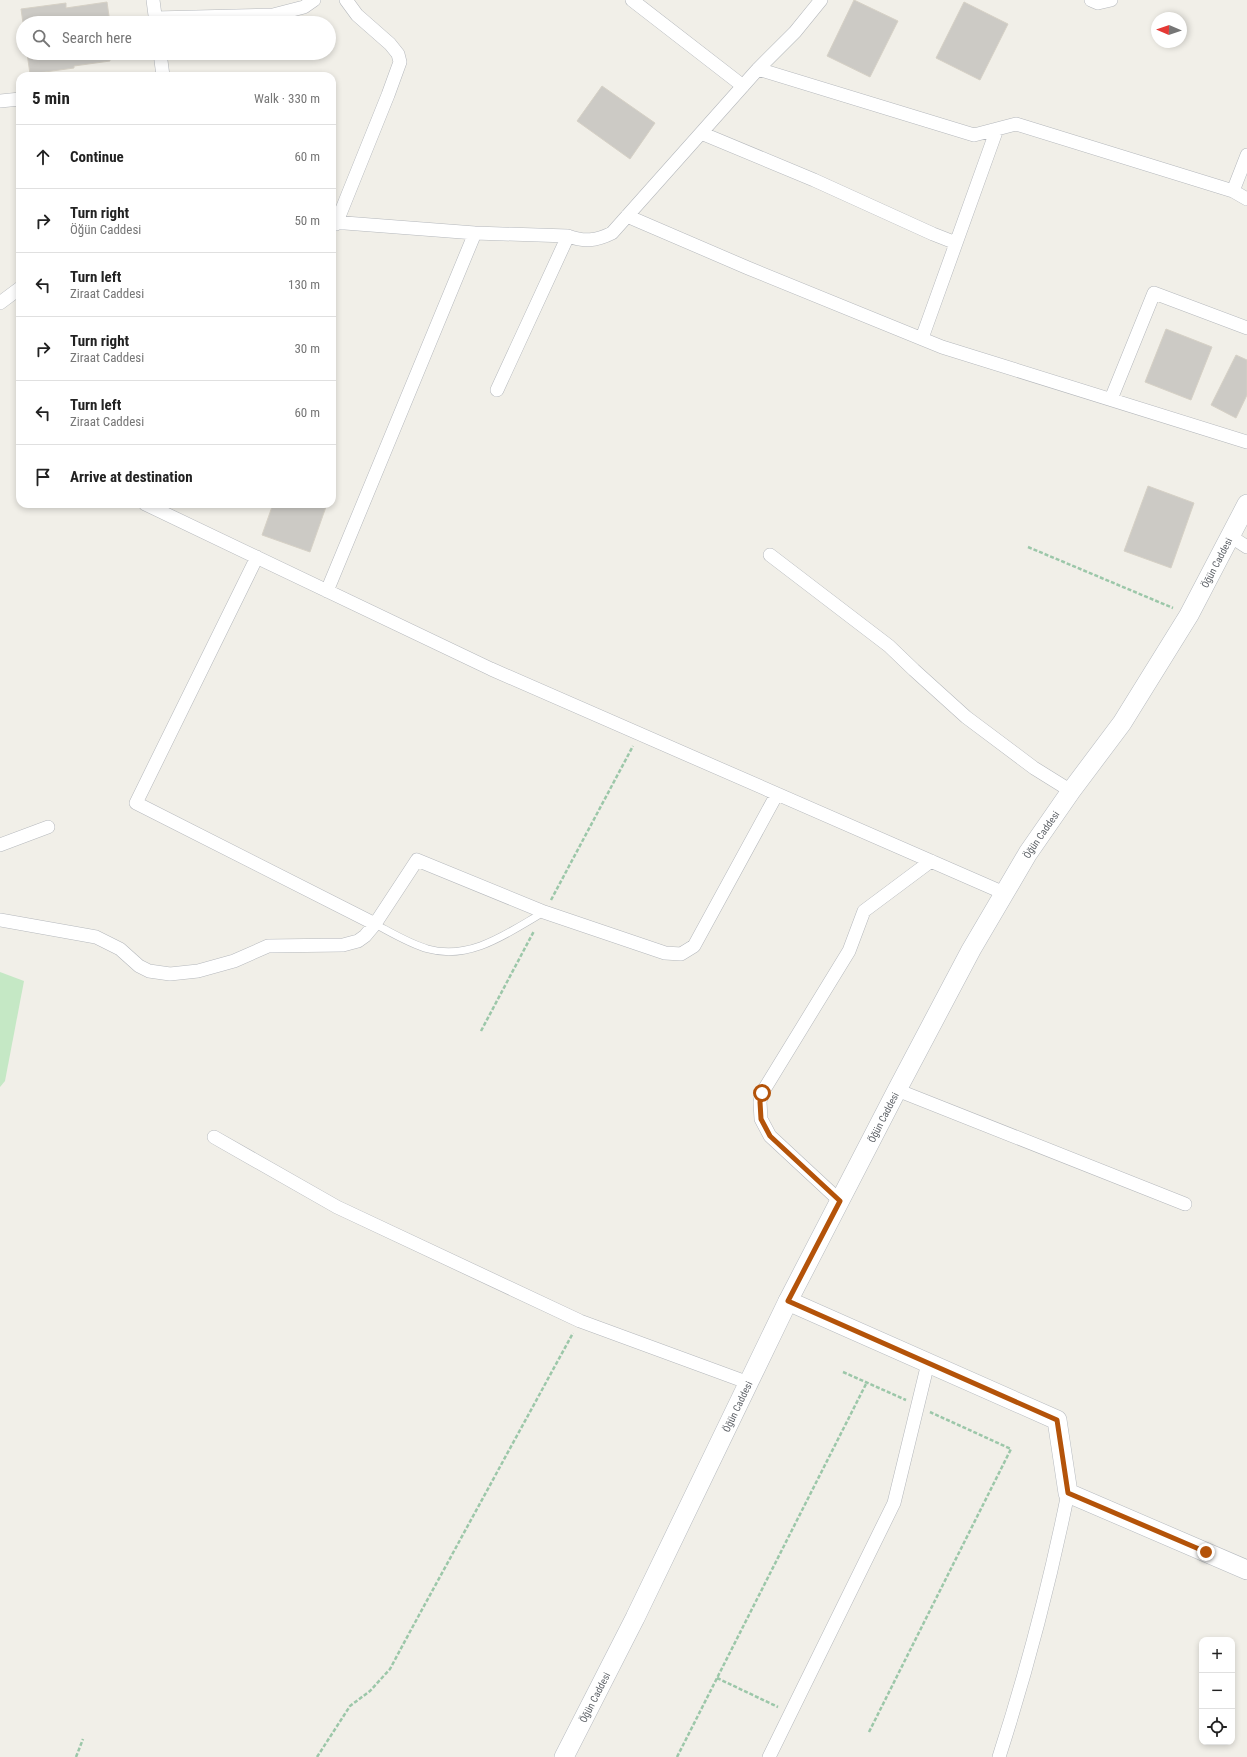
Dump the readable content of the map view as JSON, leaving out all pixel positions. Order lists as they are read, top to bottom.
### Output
{
  "streets": {
    "street": ["Öğün Caddesi"]
  },
  "north": "left",
  "page": {
    "search": "Search here",
    "heading": ["5 min", "Walk · 330 m"],
    "list": [
      ["Continue", "60 m"],
      ["Turn right", "Öğün Caddesi", "50 m"],
      ["Turn left", "Ziraat Caddesi", "130 m"],
      ["Turn right", "Ziraat Caddesi", "30 m"],
      ["Turn left", "Ziraat Caddesi", "60 m"],
      "Arrive at destination"
    ],
    "map_buttons": ["+", "−"]
  }
}
